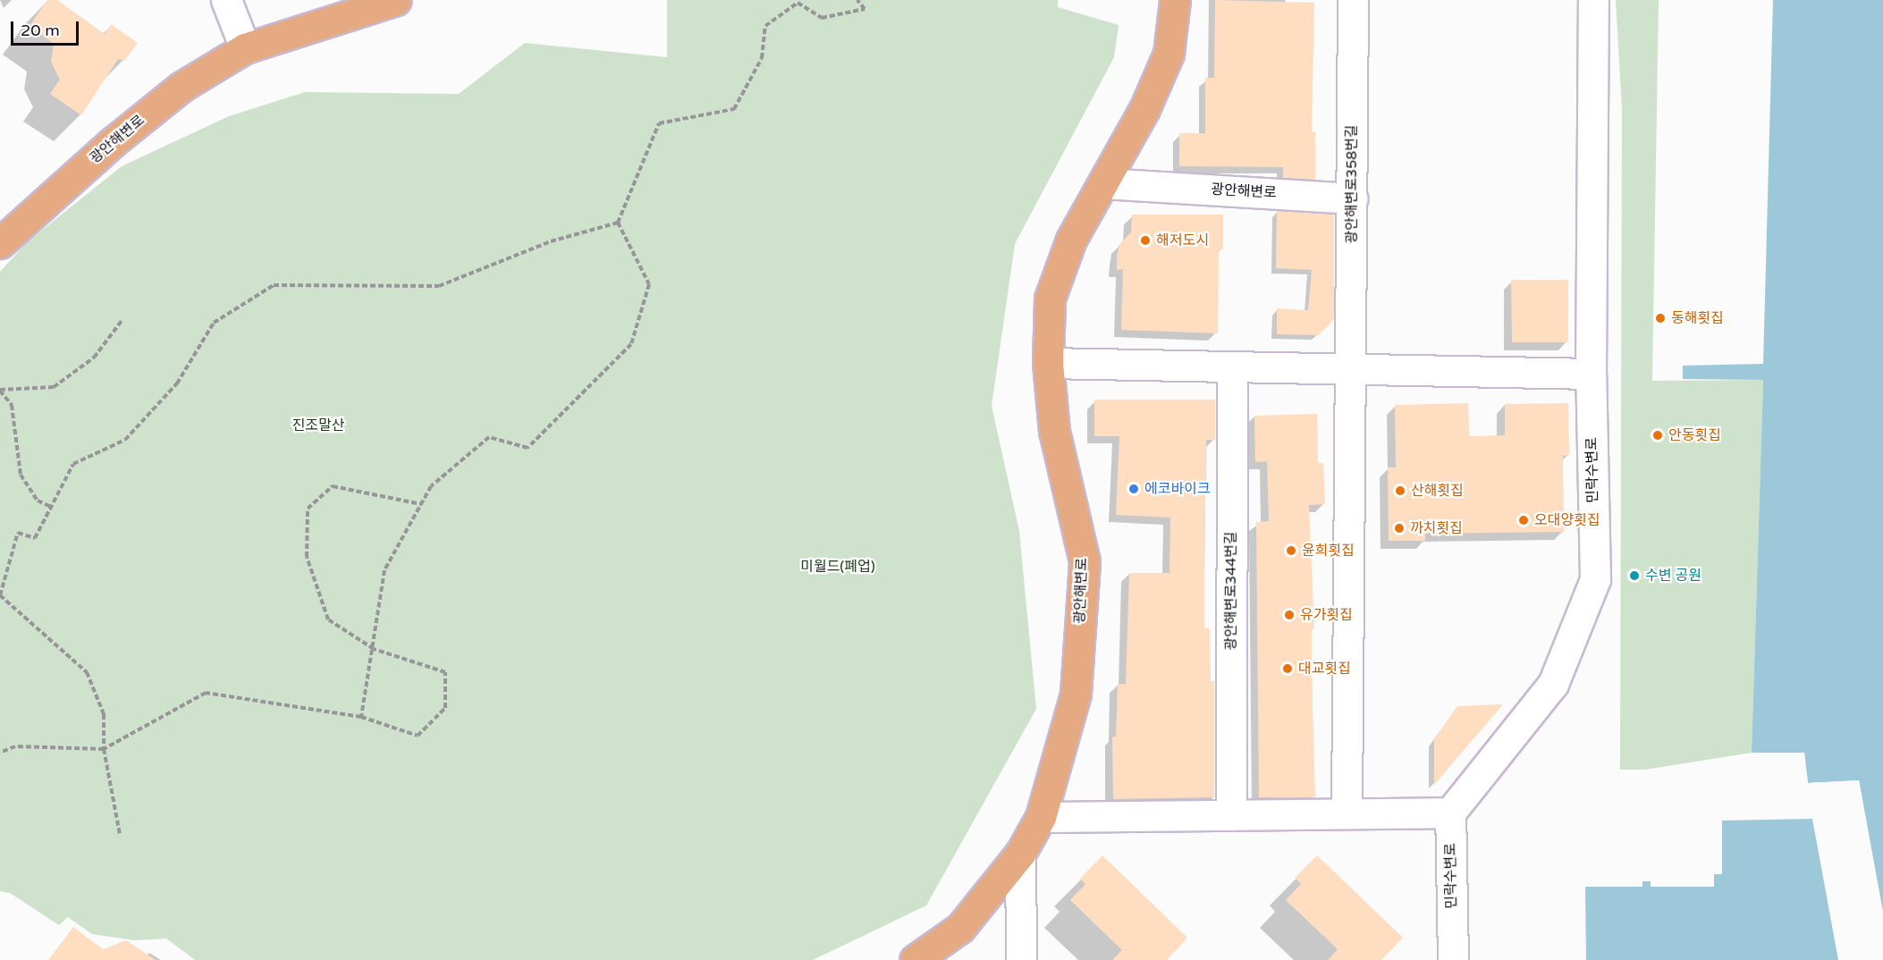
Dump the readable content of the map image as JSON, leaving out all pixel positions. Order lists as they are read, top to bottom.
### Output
{
  "streets": {
    "main road": ["광안해변로"],
    "street": ["광안해변로358번길", "민락수변로", "광안해변로344번길"]
  },
  "crossings": [
    ["광안해변로", "광안해변로358번길"]
  ],
  "parks": ["진조말산", "미월드(폐업)"],
  "places": [
    "해저도시",
    "동해횟집",
    "안동횟집",
    "에코바이크",
    "산해횟집",
    "오대양횟집",
    "까치횟집",
    "윤희횟집",
    "수변 공원",
    "유가횟집",
    "대교횟집"
  ],
  "scale_bar": "20 m"
}
